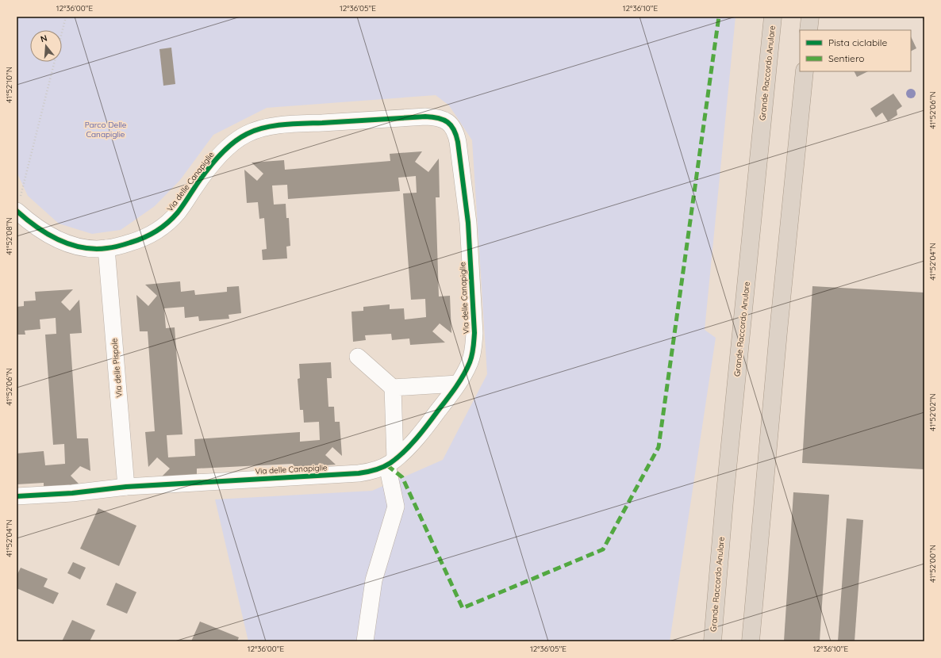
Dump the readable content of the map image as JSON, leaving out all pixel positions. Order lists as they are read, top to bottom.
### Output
{
  "streets": {
    "highway": ["Grande Raccordo Anulare"],
    "street": ["Via delle Canapiglie", "Via delle Pispole"]
  },
  "crossings": [
    ["Via delle Canapiglie", "Via delle Pispole"]
  ],
  "parks": ["Parco Delle Canapiglie"],
  "legend": ["Pista ciclabile", "Sentiero"],
  "north": "top",
  "coordinates": [
    "12°36'00\"E",
    "12°36'05\"E",
    "12°36'10\"E",
    "41°52'10\"N",
    "41°52'06\"N",
    "41°52'08\"N",
    "41°52'04\"N",
    "41°52'02\"N",
    "41°52'00\"N"
  ]
}
